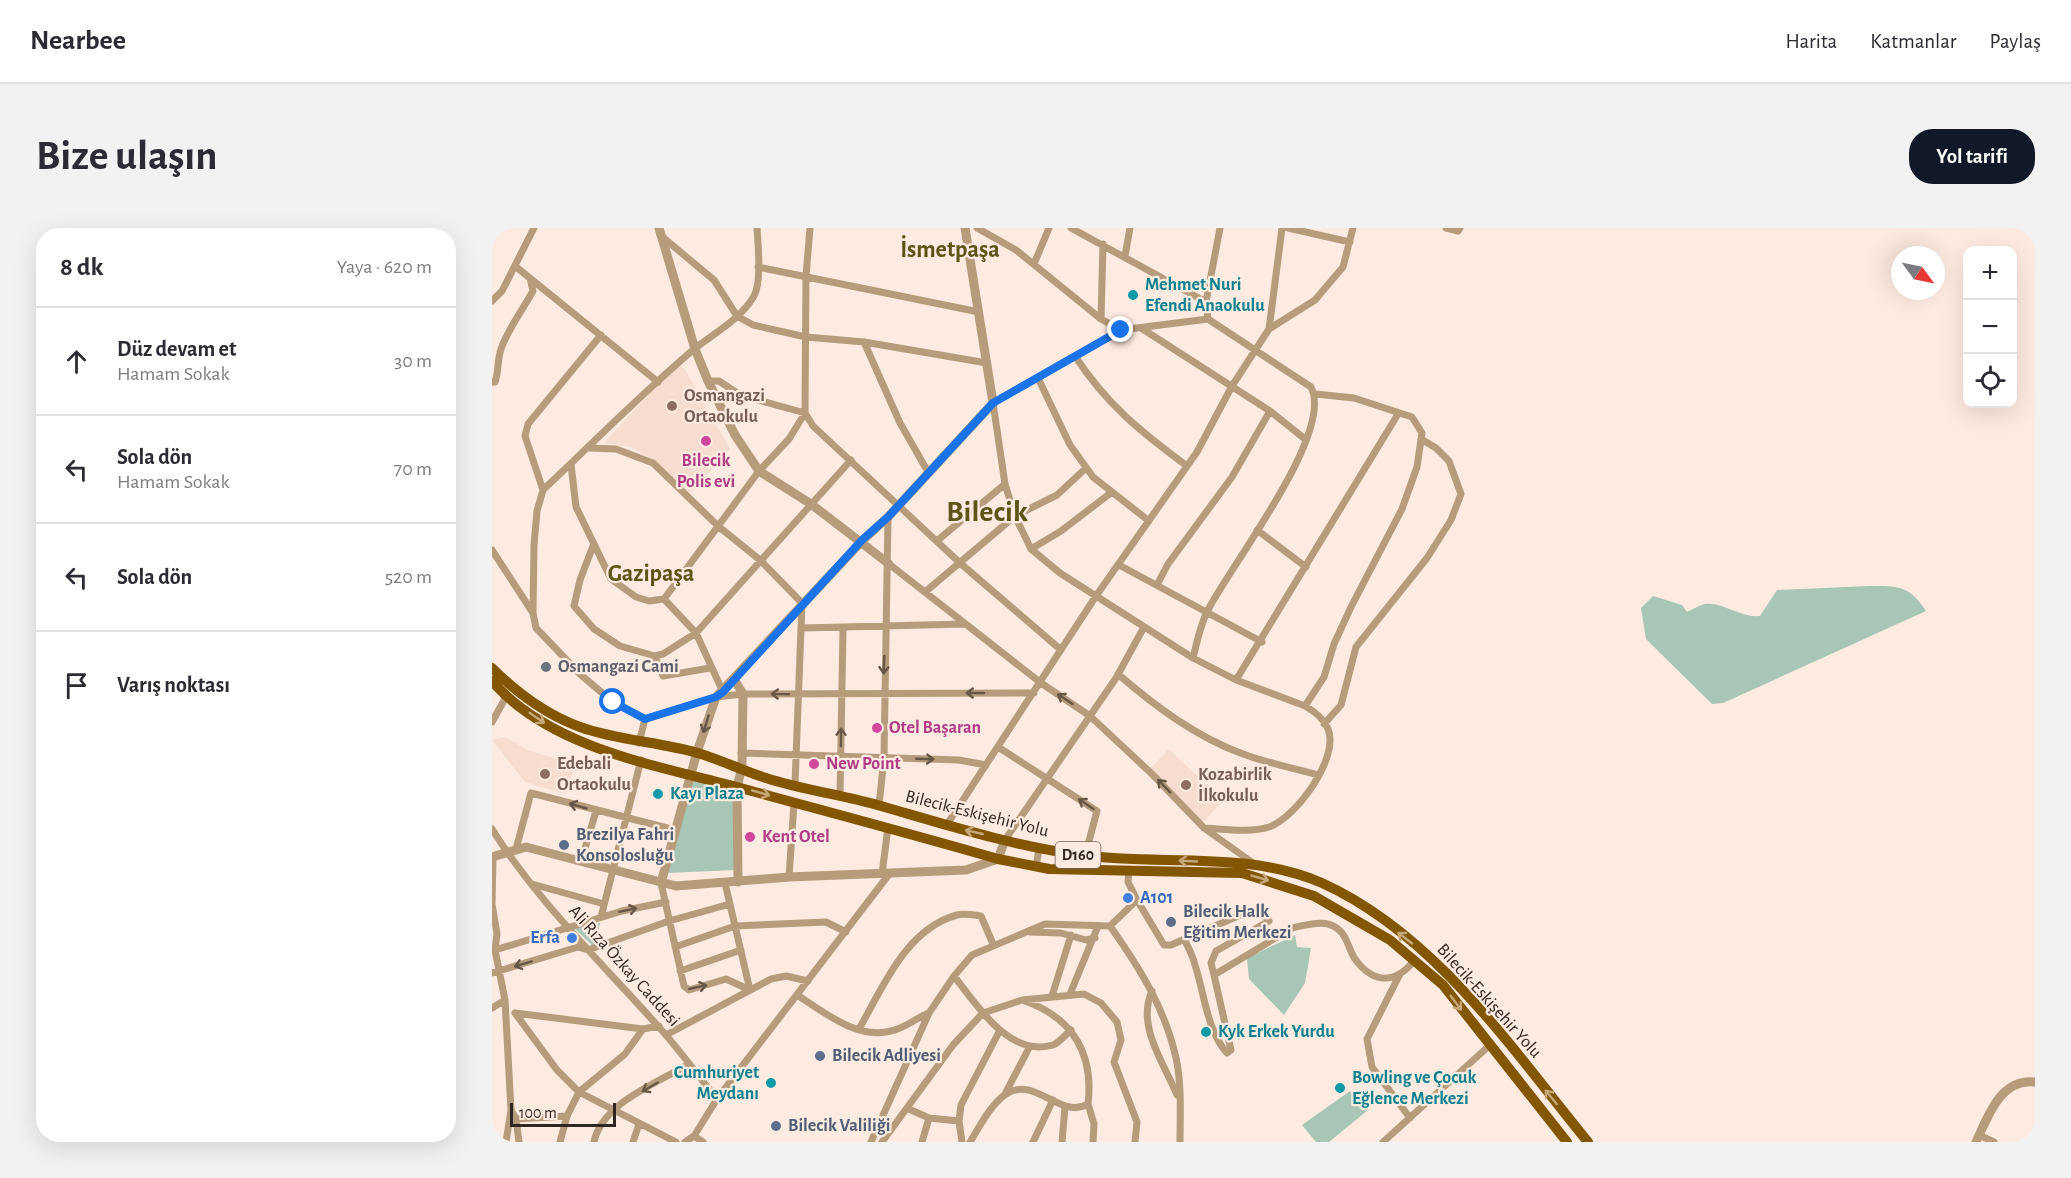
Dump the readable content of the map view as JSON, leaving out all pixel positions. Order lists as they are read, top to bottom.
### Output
{
  "streets": {
    "main road": ["Bilecik-Eskişehir Yolu", "D160"],
    "street": ["Ali Rıza Özkay Caddesi"]
  },
  "districts": ["İsmetpaşa", "Bilecik", "Gazipaşa"],
  "places": [
    "Mehmet Nuri Efendi Anaokulu",
    "Osmangazi Ortaokulu",
    "Bilecik Polis evi",
    "Osmangazi Cami",
    "Otel Başaran",
    "New Point",
    "Edebali Ortaokulu",
    "Kozabirlik İlkokulu",
    "Kayı Plaza",
    "Kent Otel",
    "Brezilya Fahri Konsolosluğu",
    "A101",
    "Bilecik Halk Eğitim Merkezi",
    "Erfa",
    "Kyk Erkek Yurdu",
    "Bilecik Adliyesi",
    "Cumhuriyet Meydanı",
    "Bowling ve Çocuk Eğlence Merkezi",
    "Bilecik Valiliği"
  ],
  "scale_bar": "100 m",
  "north": "bottom right",
  "page": {
    "header": "Nearbee",
    "nav": ["Harita", "Katmanlar", "Paylaş"],
    "buttons": "Yol tarifi",
    "title": "Bize ulaşın",
    "heading": ["8 dk", "Yaya · 620 m"],
    "map_buttons": ["+", "−"],
    "list": [
      ["Düz devam et", "Hamam Sokak", "30 m"],
      ["Sola dön", "Hamam Sokak", "70 m"],
      ["Sola dön", "520 m"],
      "Varış noktası"
    ],
    "scale": "100 m"
  }
}
